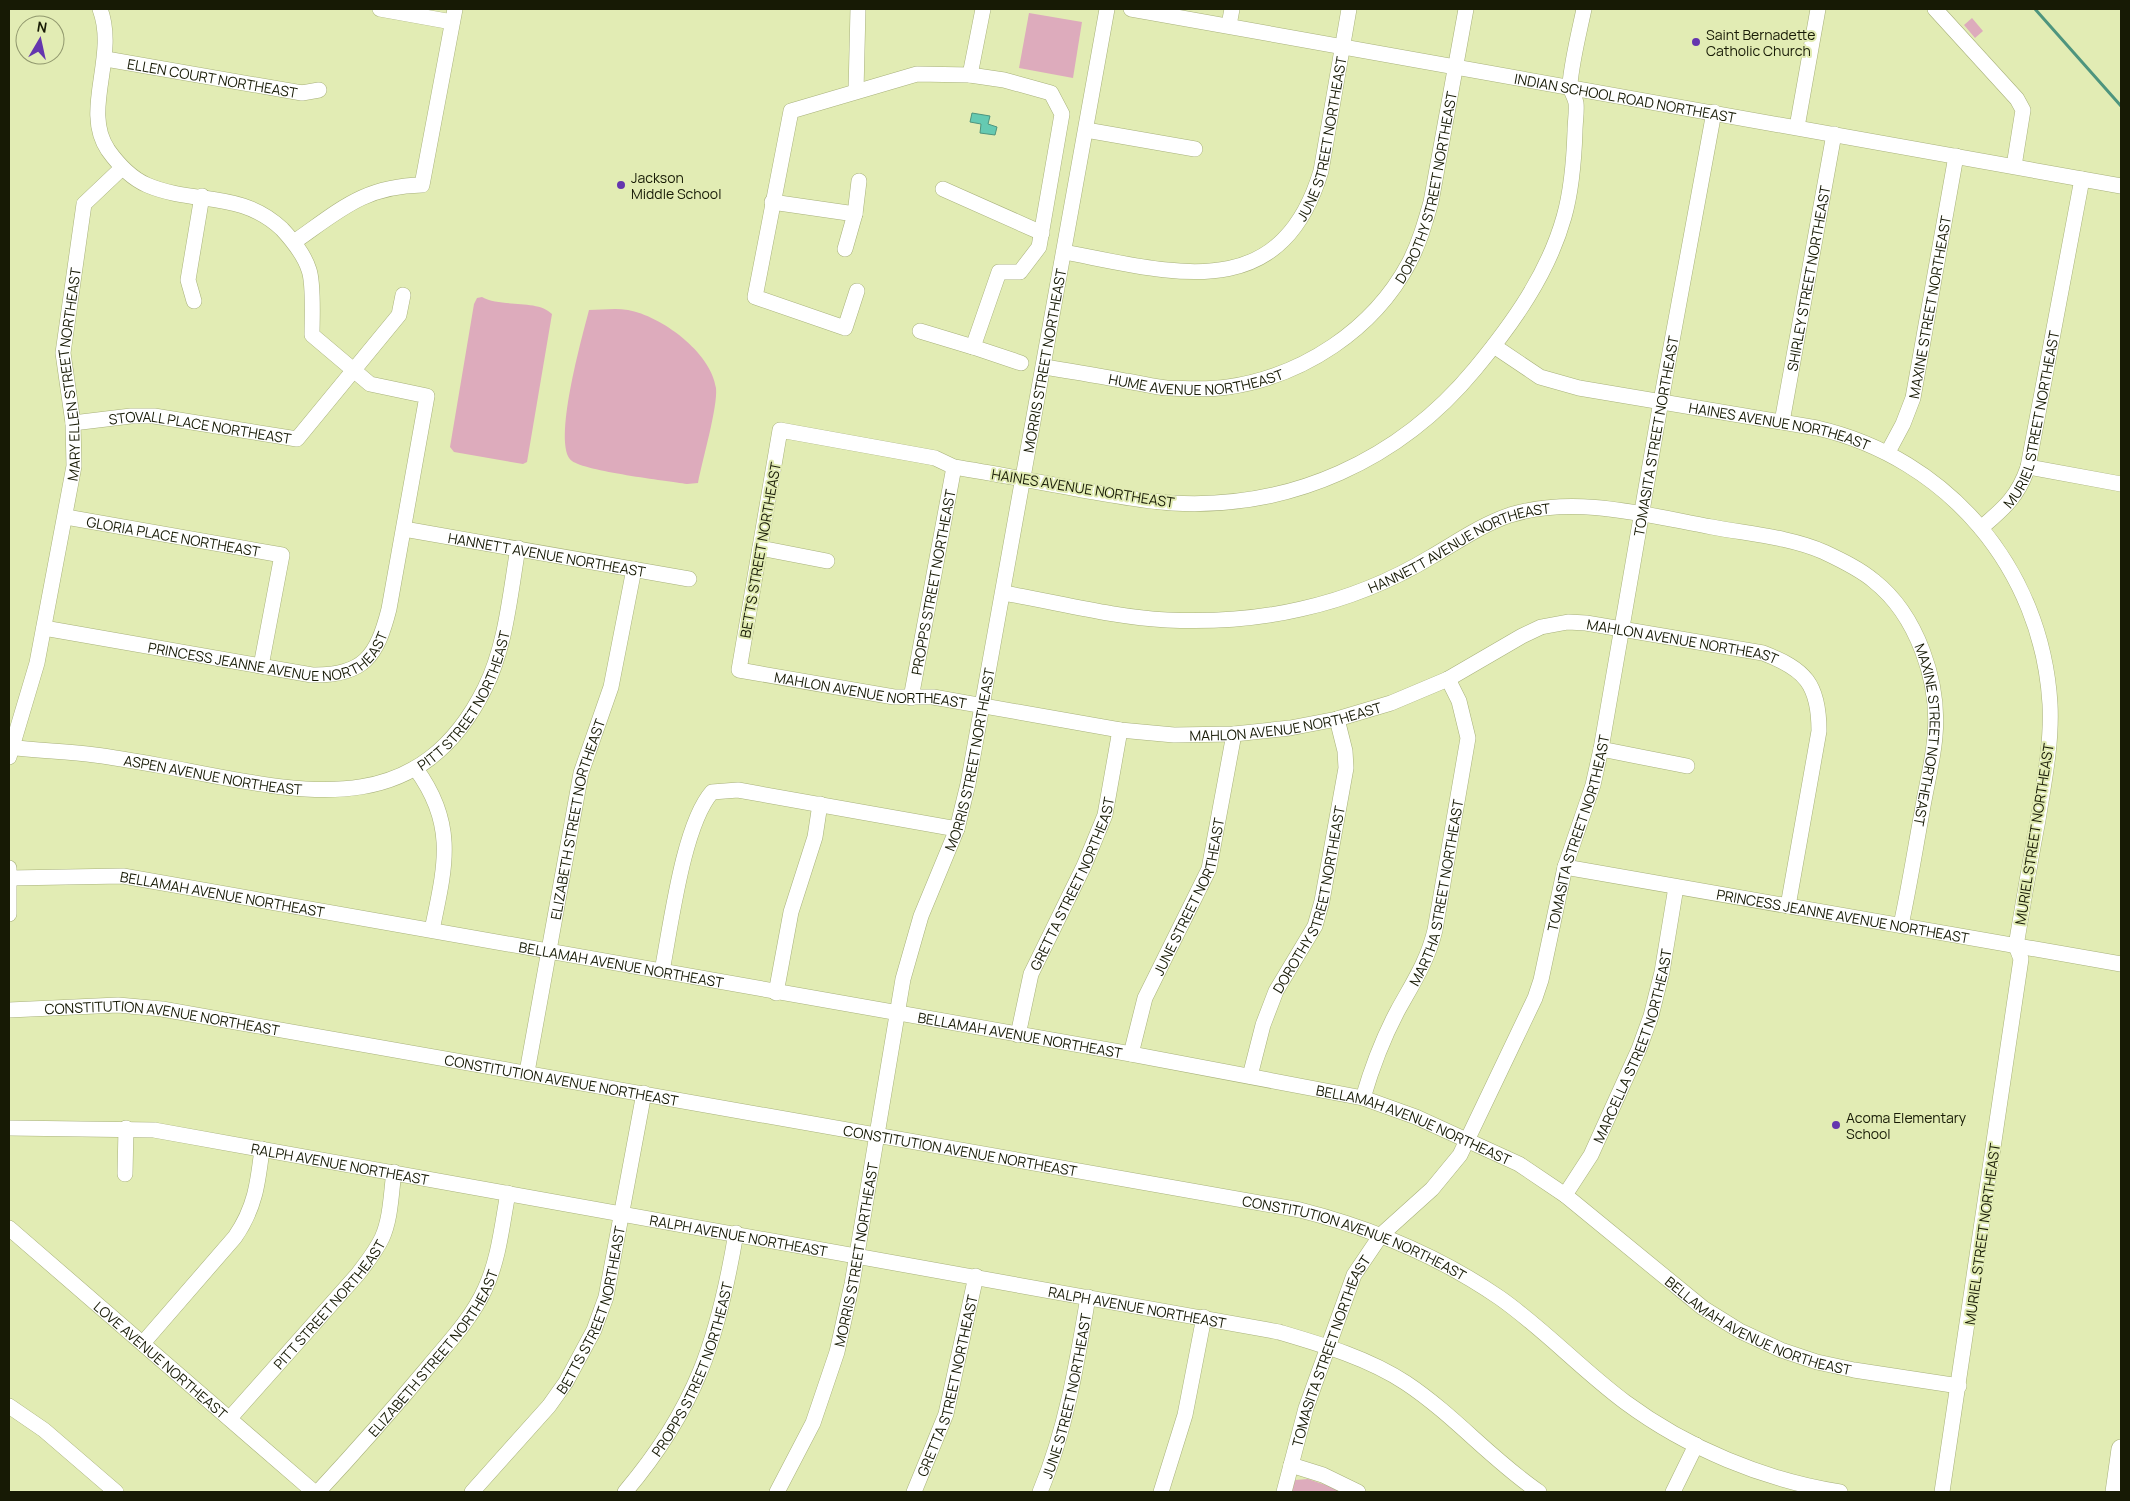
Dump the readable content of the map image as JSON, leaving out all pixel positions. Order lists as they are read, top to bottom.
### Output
{
  "streets": {
    "street": [
      "ELLEN COURT NORTHEAST",
      "INDIAN SCHOOL ROAD NORTHEAST",
      "JUNE STREET NORTHEAST",
      "DOROTHY STREET NORTHEAST",
      "SHIRLEY STREET NORTHEAST",
      "MAXINE STREET NORTHEAST",
      "MORRIS STREET NORTHEAST",
      "MARY ELLEN STREET NORTHEAST",
      "HUME AVENUE NORTHEAST",
      "MURIEL STREET NORTHEAST",
      "HAINES AVENUE NORTHEAST",
      "STOVALL PLACE NORTHEAST",
      "TOMASITA STREET NORTHEAST",
      "GLORIA PLACE NORTHEAST",
      "HANNETT AVENUE NORTHEAST",
      "BETTS STREET NORTHEAST",
      "PROPPS STREET NORTHEAST",
      "PRINCESS JEANNE AVENUE NORTHEAST",
      "MAHLON AVENUE NORTHEAST",
      "PITT STREET NORTHEAST",
      "ASPEN AVENUE NORTHEAST",
      "ELIZABETH STREET NORTHEAST",
      "GRETTA STREET NORTHEAST",
      "MARTHA STREET NORTHEAST",
      "BELLAMAH AVENUE NORTHEAST",
      "CONSTITUTION AVENUE NORTHEAST",
      "MARCELLA STREET NORTHEAST",
      "RALPH AVENUE NORTHEAST",
      "LOVE AVENUE NORTHEAST"
    ]
  },
  "crossings": [
    ["INDIAN SCHOOL ROAD NORTHEAST", "JUNE STREET NORTHEAST"],
    ["INDIAN SCHOOL ROAD NORTHEAST", "DOROTHY STREET NORTHEAST"],
    ["INDIAN SCHOOL ROAD NORTHEAST", "SHIRLEY STREET NORTHEAST"],
    ["INDIAN SCHOOL ROAD NORTHEAST", "MAXINE STREET NORTHEAST"],
    ["INDIAN SCHOOL ROAD NORTHEAST", "MURIEL STREET NORTHEAST"],
    ["INDIAN SCHOOL ROAD NORTHEAST", "TOMASITA STREET NORTHEAST"],
    ["JUNE STREET NORTHEAST", "MORRIS STREET NORTHEAST"],
    ["JUNE STREET NORTHEAST", "MAHLON AVENUE NORTHEAST"],
    ["JUNE STREET NORTHEAST", "BELLAMAH AVENUE NORTHEAST"],
    ["JUNE STREET NORTHEAST", "RALPH AVENUE NORTHEAST"],
    ["DOROTHY STREET NORTHEAST", "HUME AVENUE NORTHEAST"],
    ["DOROTHY STREET NORTHEAST", "MAHLON AVENUE NORTHEAST"],
    ["DOROTHY STREET NORTHEAST", "BELLAMAH AVENUE NORTHEAST"],
    ["SHIRLEY STREET NORTHEAST", "HAINES AVENUE NORTHEAST"],
    ["MAXINE STREET NORTHEAST", "HAINES AVENUE NORTHEAST"],
    ["MAXINE STREET NORTHEAST", "HANNETT AVENUE NORTHEAST"],
    ["MAXINE STREET NORTHEAST", "PRINCESS JEANNE AVENUE NORTHEAST"],
    ["MORRIS STREET NORTHEAST", "HUME AVENUE NORTHEAST"],
    ["MORRIS STREET NORTHEAST", "HAINES AVENUE NORTHEAST"],
    ["MORRIS STREET NORTHEAST", "HANNETT AVENUE NORTHEAST"],
    ["MORRIS STREET NORTHEAST", "MAHLON AVENUE NORTHEAST"],
    ["MORRIS STREET NORTHEAST", "BELLAMAH AVENUE NORTHEAST"],
    ["MORRIS STREET NORTHEAST", "CONSTITUTION AVENUE NORTHEAST"],
    ["MORRIS STREET NORTHEAST", "RALPH AVENUE NORTHEAST"],
    ["MARY ELLEN STREET NORTHEAST", "STOVALL PLACE NORTHEAST"],
    ["MARY ELLEN STREET NORTHEAST", "GLORIA PLACE NORTHEAST"],
    ["MARY ELLEN STREET NORTHEAST", "PRINCESS JEANNE AVENUE NORTHEAST"],
    ["MARY ELLEN STREET NORTHEAST", "ASPEN AVENUE NORTHEAST"],
    ["MURIEL STREET NORTHEAST", "HAINES AVENUE NORTHEAST"],
    ["MURIEL STREET NORTHEAST", "PRINCESS JEANNE AVENUE NORTHEAST"],
    ["MURIEL STREET NORTHEAST", "BELLAMAH AVENUE NORTHEAST"],
    ["HAINES AVENUE NORTHEAST", "TOMASITA STREET NORTHEAST"],
    ["HAINES AVENUE NORTHEAST", "BETTS STREET NORTHEAST"],
    ["HAINES AVENUE NORTHEAST", "PROPPS STREET NORTHEAST"],
    ["STOVALL PLACE NORTHEAST", "PRINCESS JEANNE AVENUE NORTHEAST"],
    ["TOMASITA STREET NORTHEAST", "HANNETT AVENUE NORTHEAST"],
    ["TOMASITA STREET NORTHEAST", "PRINCESS JEANNE AVENUE NORTHEAST"],
    ["TOMASITA STREET NORTHEAST", "MAHLON AVENUE NORTHEAST"],
    ["TOMASITA STREET NORTHEAST", "BELLAMAH AVENUE NORTHEAST"],
    ["TOMASITA STREET NORTHEAST", "CONSTITUTION AVENUE NORTHEAST"],
    ["TOMASITA STREET NORTHEAST", "RALPH AVENUE NORTHEAST"],
    ["GLORIA PLACE NORTHEAST", "PRINCESS JEANNE AVENUE NORTHEAST"],
    ["HANNETT AVENUE NORTHEAST", "PRINCESS JEANNE AVENUE NORTHEAST"],
    ["HANNETT AVENUE NORTHEAST", "PITT STREET NORTHEAST"],
    ["HANNETT AVENUE NORTHEAST", "ELIZABETH STREET NORTHEAST"],
    ["BETTS STREET NORTHEAST", "MAHLON AVENUE NORTHEAST"],
    ["BETTS STREET NORTHEAST", "CONSTITUTION AVENUE NORTHEAST"],
    ["BETTS STREET NORTHEAST", "RALPH AVENUE NORTHEAST"],
    ["PROPPS STREET NORTHEAST", "MAHLON AVENUE NORTHEAST"],
    ["PROPPS STREET NORTHEAST", "RALPH AVENUE NORTHEAST"],
    ["PRINCESS JEANNE AVENUE NORTHEAST", "MAHLON AVENUE NORTHEAST"],
    ["PRINCESS JEANNE AVENUE NORTHEAST", "MARCELLA STREET NORTHEAST"],
    ["MAHLON AVENUE NORTHEAST", "GRETTA STREET NORTHEAST"],
    ["MAHLON AVENUE NORTHEAST", "MARTHA STREET NORTHEAST"],
    ["PITT STREET NORTHEAST", "ASPEN AVENUE NORTHEAST"],
    ["PITT STREET NORTHEAST", "BELLAMAH AVENUE NORTHEAST"],
    ["PITT STREET NORTHEAST", "RALPH AVENUE NORTHEAST"],
    ["PITT STREET NORTHEAST", "LOVE AVENUE NORTHEAST"],
    ["ELIZABETH STREET NORTHEAST", "BELLAMAH AVENUE NORTHEAST"],
    ["ELIZABETH STREET NORTHEAST", "CONSTITUTION AVENUE NORTHEAST"],
    ["ELIZABETH STREET NORTHEAST", "RALPH AVENUE NORTHEAST"],
    ["GRETTA STREET NORTHEAST", "BELLAMAH AVENUE NORTHEAST"],
    ["GRETTA STREET NORTHEAST", "RALPH AVENUE NORTHEAST"],
    ["MARTHA STREET NORTHEAST", "BELLAMAH AVENUE NORTHEAST"],
    ["BELLAMAH AVENUE NORTHEAST", "MARCELLA STREET NORTHEAST"]
  ],
  "places": ["Saint Bernadette Catholic Church", "Jackson Middle School", "Acoma Elementary School"],
  "north": "top"
}
